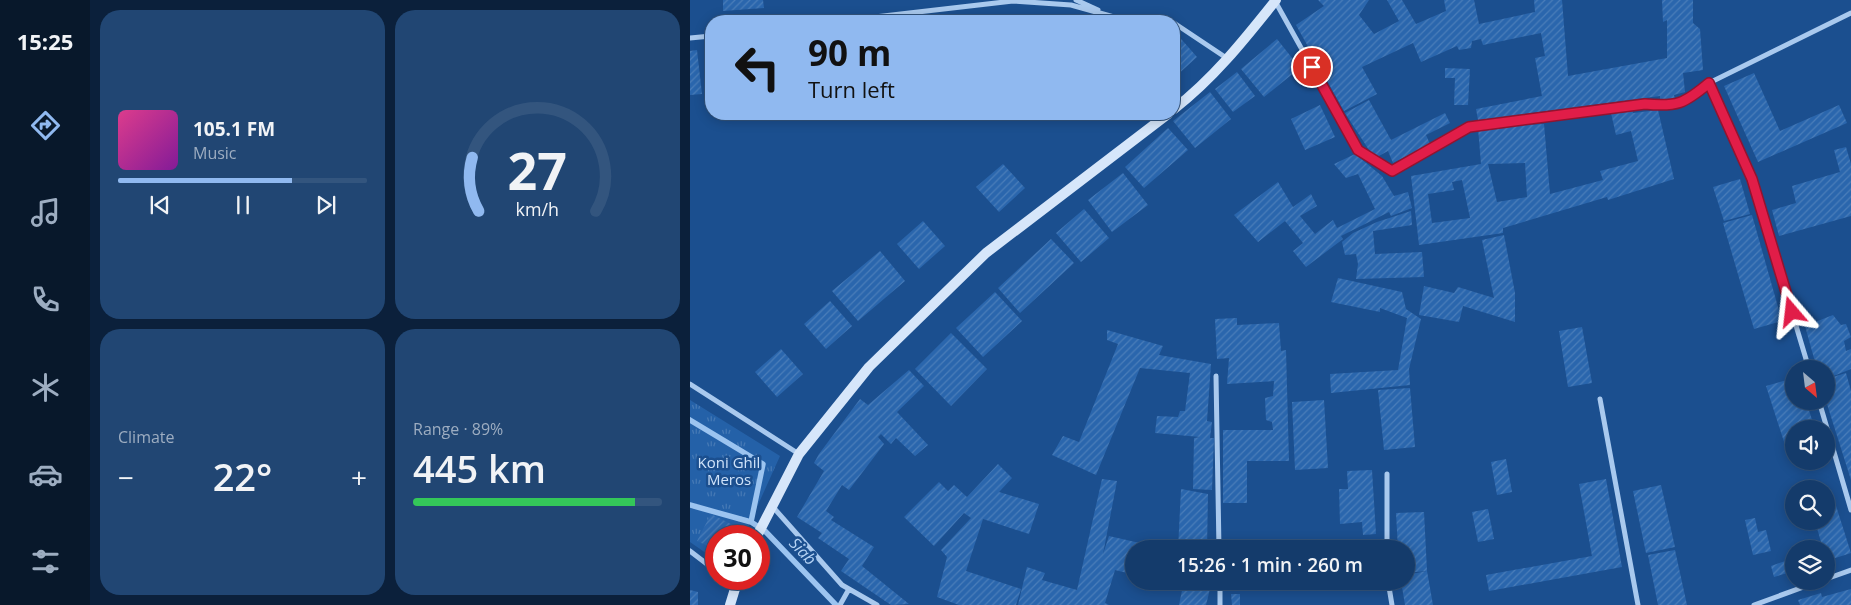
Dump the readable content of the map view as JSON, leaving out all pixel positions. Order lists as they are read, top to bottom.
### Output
{
  "water": ["Siab"],
  "parks": ["Koni Ghil Meros"],
  "north": "bottom right",
  "page": {
    "tabs": "15:25",
    "turn": ["90 m", "Turn left"],
    "song": ["105.1 FM", "Music"],
    "tile": [
      "Climate",
      ["Range · 89%", "445 km"]
    ],
    "heat": ["−", "22°", "+"],
    "limit": "30",
    "trip": "15:26 · 1 min · 260 m",
    "gauge": ["27", "km/h"]
  }
}
